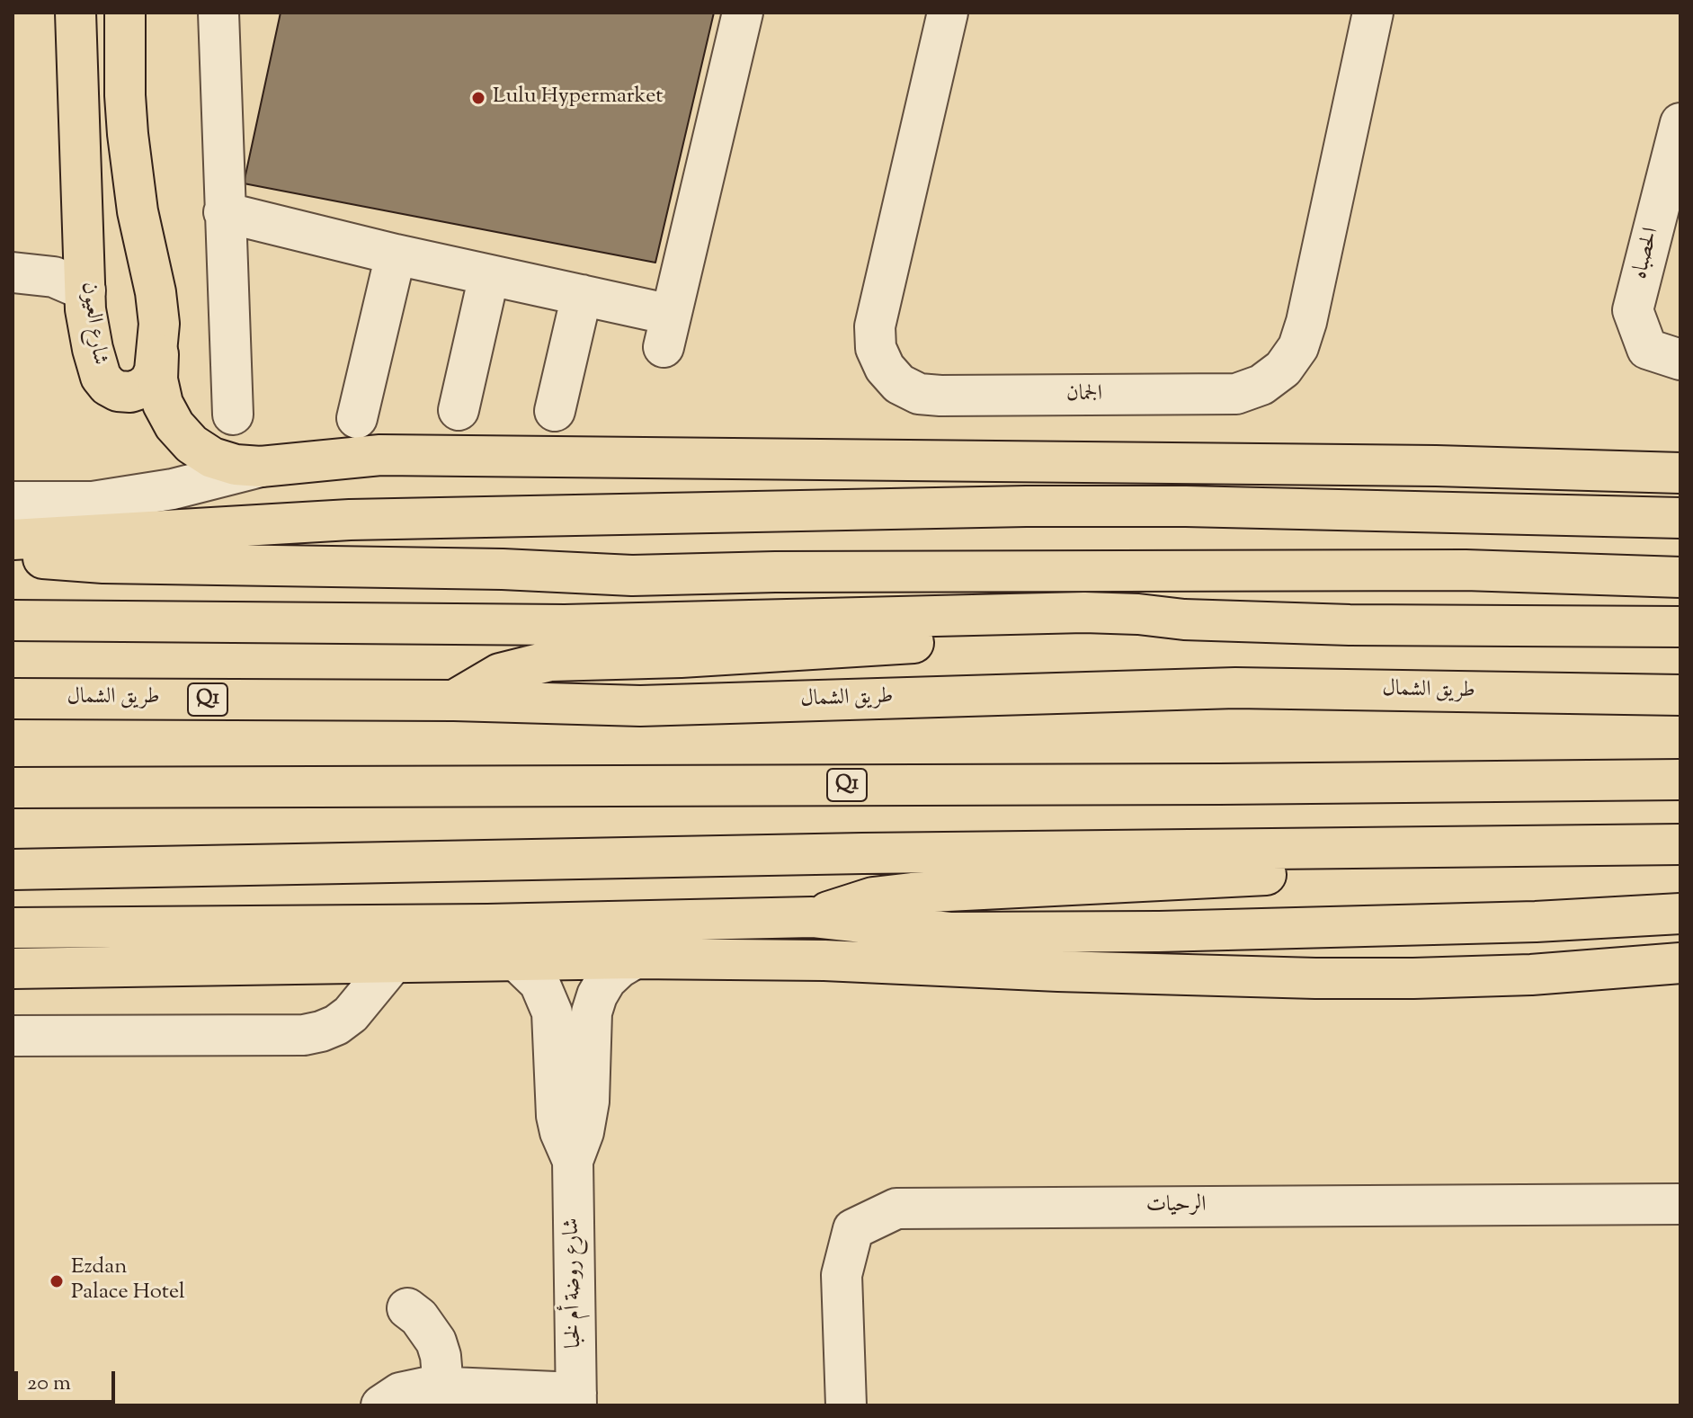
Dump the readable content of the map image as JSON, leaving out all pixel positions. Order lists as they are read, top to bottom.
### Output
{
  "streets": {
    "main road": ["شارع العيون", "طريق الشمال", "Q1"],
    "street": [
      "الحصباه",
      "الجمان",
      "الرحيات",
      "شارع روضة أم لخبا"
    ]
  },
  "places": ["Lulu Hypermarket", "Ezdan Palace Hotel"],
  "scale_bar": "20 m"
}
